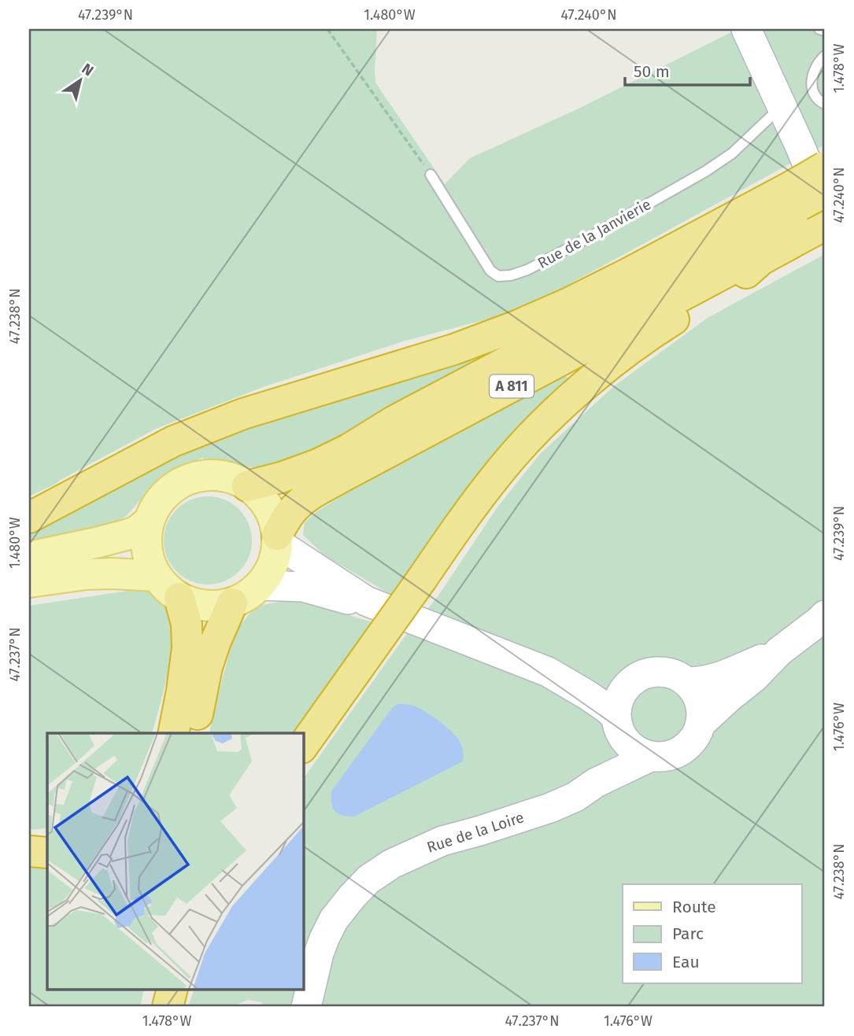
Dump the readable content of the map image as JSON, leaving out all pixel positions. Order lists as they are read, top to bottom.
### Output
{
  "streets": {
    "highway": ["A 811"],
    "street": ["Rue de la Loire"],
    "lane": ["Rue de la Janvierie"]
  },
  "legend": ["Route", "Parc", "Eau"],
  "scale_bar": "50 m",
  "north": "top right",
  "coordinates": [
    "47.239°N",
    "1.480°W",
    "47.240°N",
    "1.478°W",
    "47.238°N",
    "47.237°N",
    "1.476°W"
  ]
}
